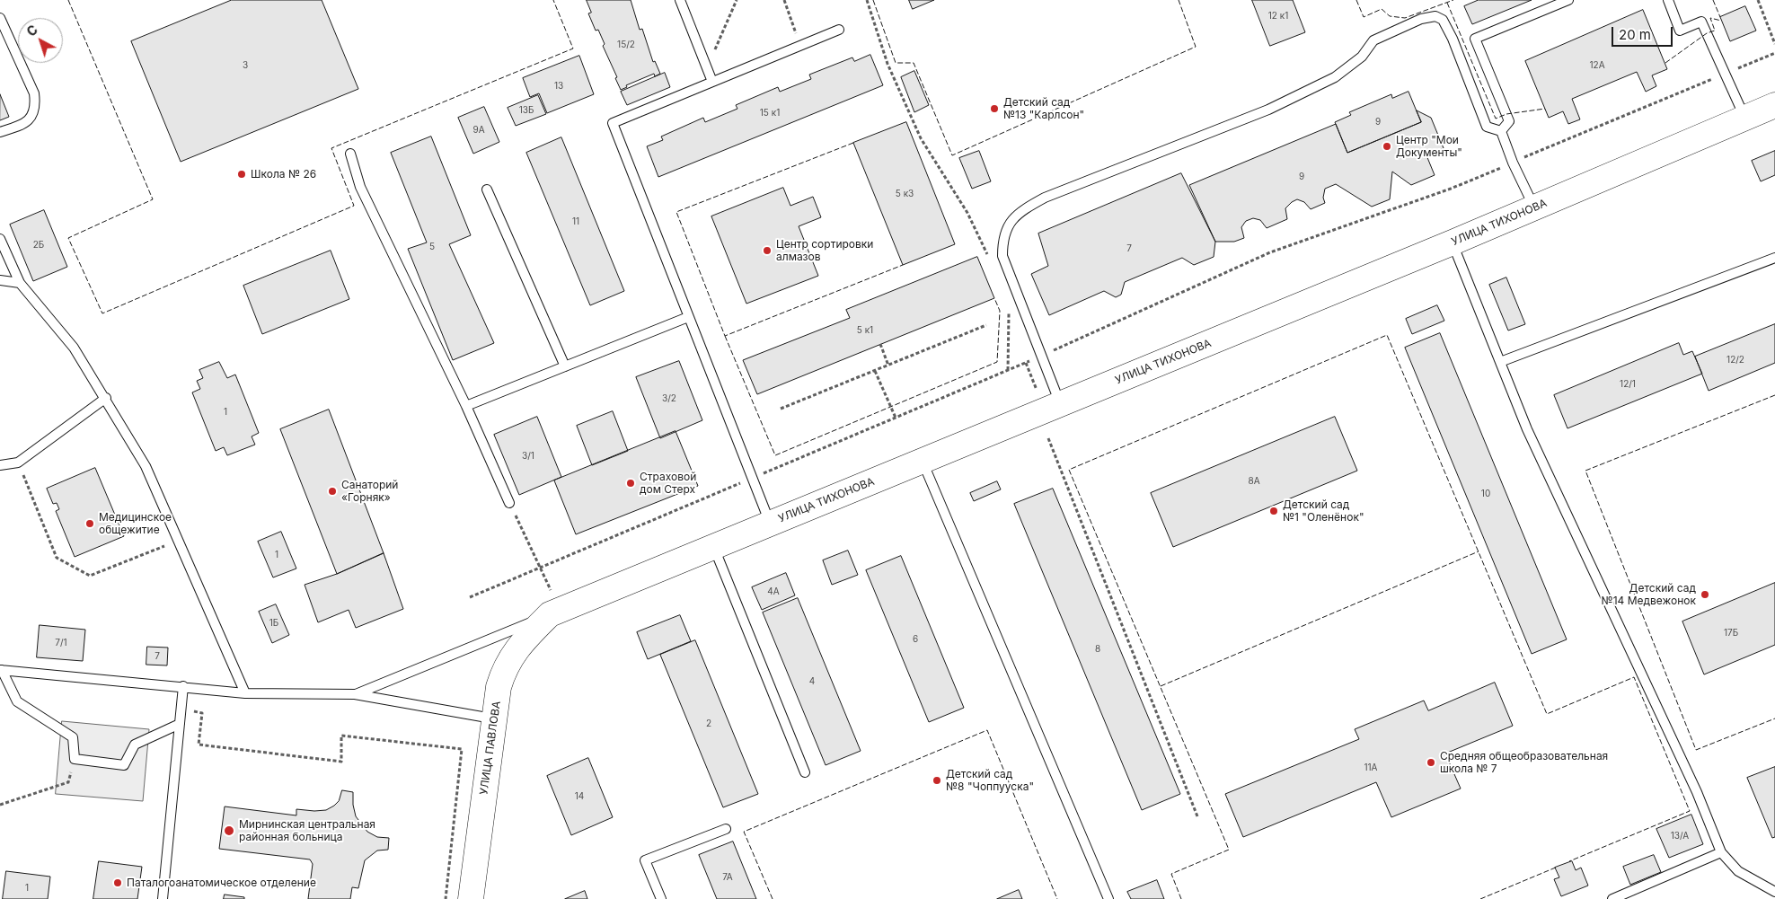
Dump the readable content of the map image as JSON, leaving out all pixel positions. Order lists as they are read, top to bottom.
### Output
{
  "streets": {
    "main road": ["УЛИЦА ТИХОНОВА", "УЛИЦА ПАВЛОВА"]
  },
  "crossings": [
    ["УЛИЦА ТИХОНОВА", "УЛИЦА ПАВЛОВА"]
  ],
  "places": [
    "Детский сад №13 \"Карлсон\"",
    "Центр \"Мои Документы\"",
    "Школа № 26",
    "Центр сортировки алмазов",
    "Страховой дом Стерх",
    "Санаторий «Горняк»",
    "Детский сад №1 \"Оленёнок\"",
    "Медицинское общежитие",
    "Детский сад №14 Медвежонок",
    "Cредняя общеобразовательная школа № 7",
    "Детский сад №8 \"Чоппууска\"",
    "Мирнинская центральная районная больница",
    "Паталогоанатомическое отделение"
  ],
  "house_numbers": [
    "12 к1",
    "15/2",
    "3",
    "12А",
    "13",
    "13Б",
    "15 к1",
    "9",
    "9А",
    "9",
    "5 к3",
    "11",
    "2Б",
    "5",
    "7",
    "5 к1",
    "12/2",
    "12/1",
    "3/2",
    "1",
    "3/1",
    "8А",
    "10",
    "1",
    "4А",
    "1Б",
    "17Б",
    "6",
    "7/1",
    "8",
    "7",
    "4",
    "2",
    "11А",
    "14",
    "13/А",
    "7А",
    "1"
  ],
  "scale_bar": "20 m",
  "north": "top left"
}
